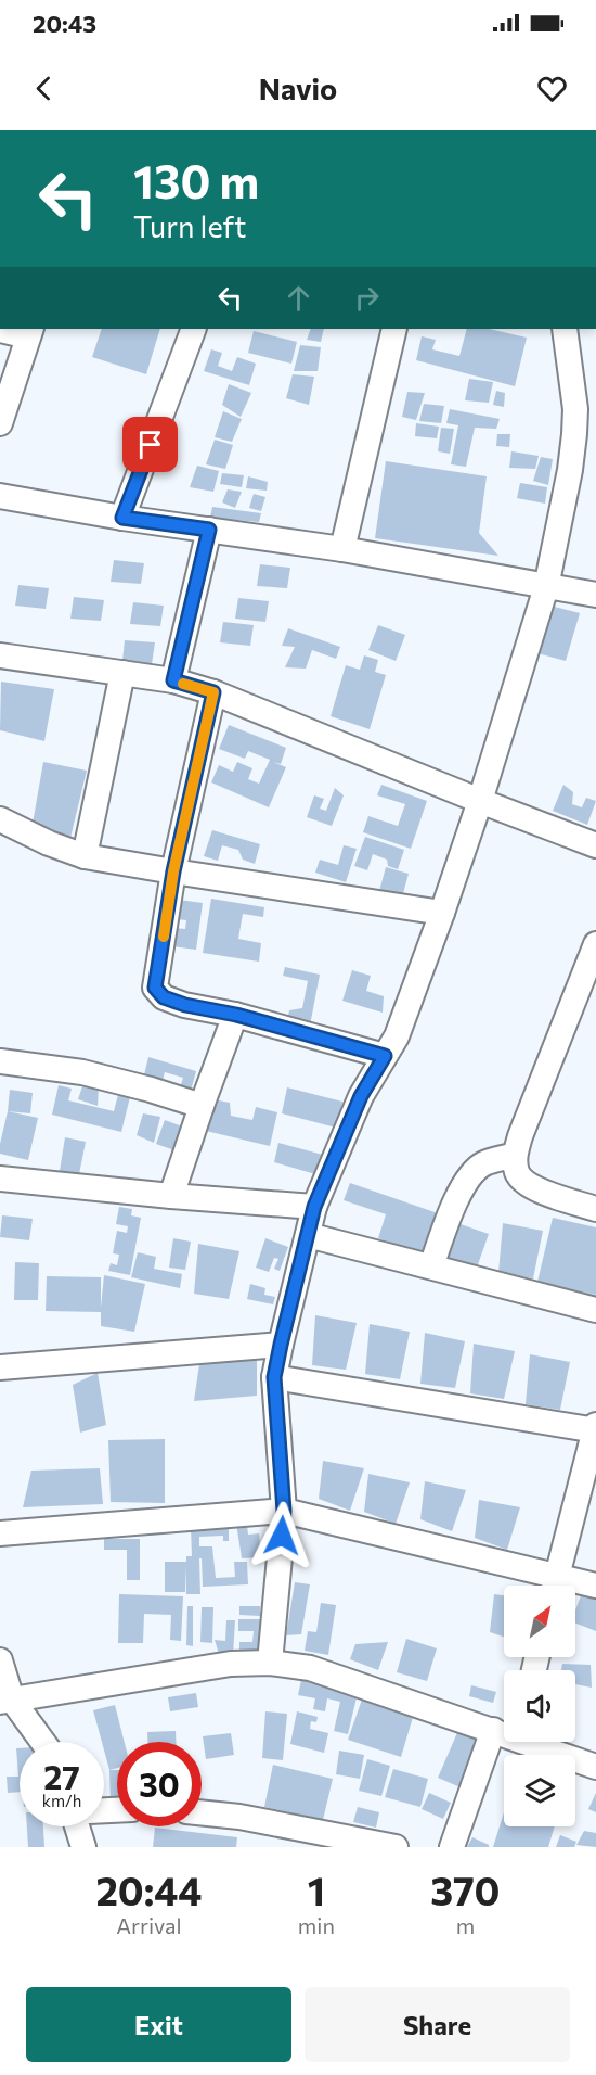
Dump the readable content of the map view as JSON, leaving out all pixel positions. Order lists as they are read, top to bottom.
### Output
{
  "north": "top right",
  "page": {
    "status": "20:43",
    "header": "Navio",
    "turn": ["130 m", "Turn left"],
    "speed": "27 km/h",
    "limit": "30",
    "eta": [
      "20:44",
      "Arrival",
      "1",
      "min",
      "370",
      "m"
    ],
    "buttons": ["Exit", "Share"]
  }
}
